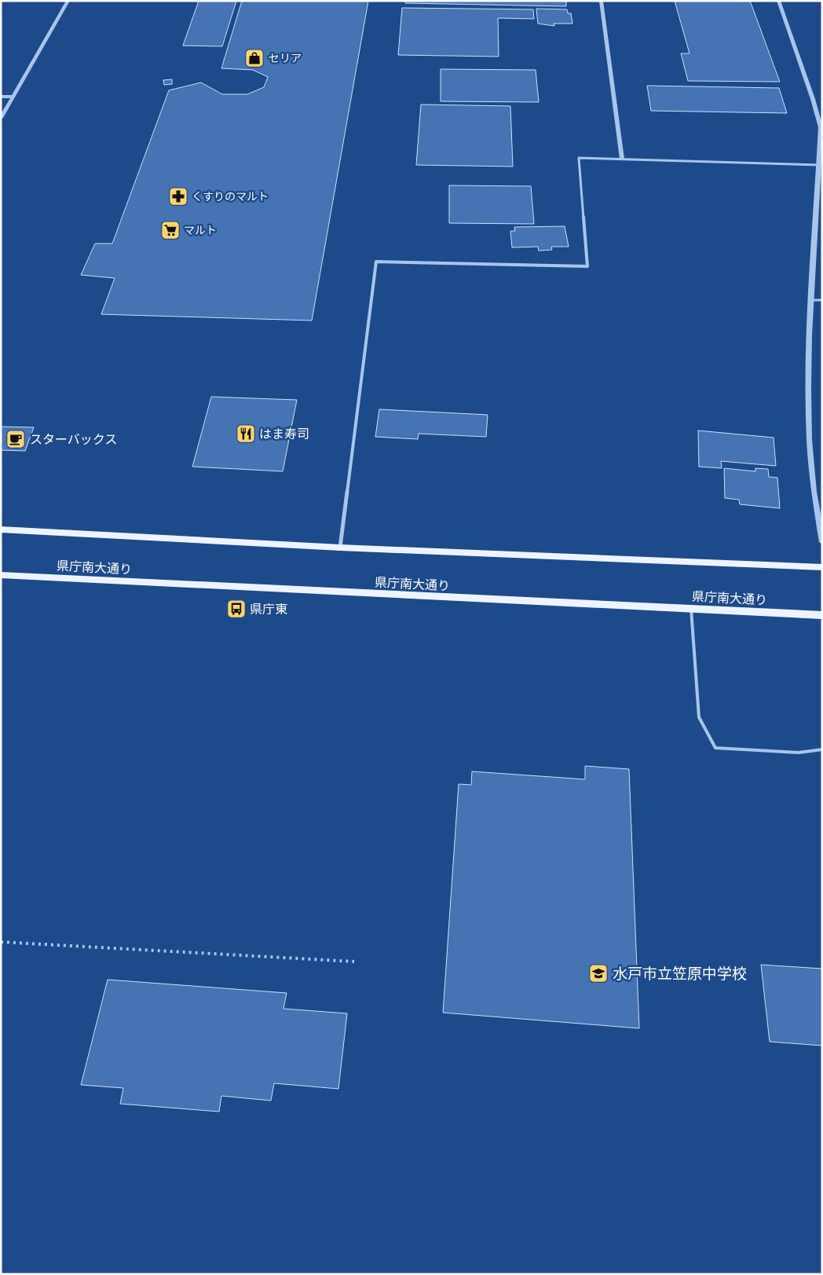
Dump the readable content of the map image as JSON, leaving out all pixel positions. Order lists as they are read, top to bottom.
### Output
{
  "streets": {
    "main road": ["県庁南大通り"]
  },
  "places": {
    "shop": ["セリア"],
    "pharmacy": ["くすりのマルト"],
    "supermarket": ["マルト"],
    "restaurant": ["はま寿司"],
    "cafe": ["スターバックス"],
    "bus stop": ["県庁東"],
    "school or university": ["水戸市立笠原中学校"]
  }
}
